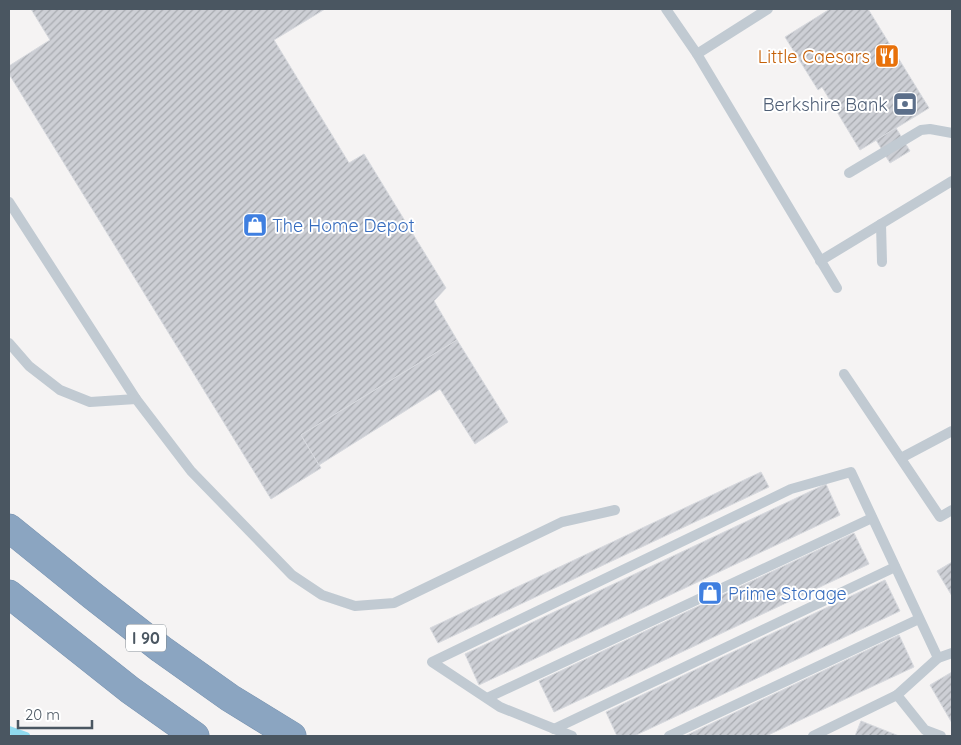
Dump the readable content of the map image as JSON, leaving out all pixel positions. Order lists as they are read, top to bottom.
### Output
{
  "streets": {
    "highway": ["I 90"]
  },
  "places": {
    "restaurant": ["Little Caesars"],
    "bank": ["Berkshire Bank"],
    "shop": ["The Home Depot", "Prime Storage"]
  },
  "scale_bar": "20 m"
}
